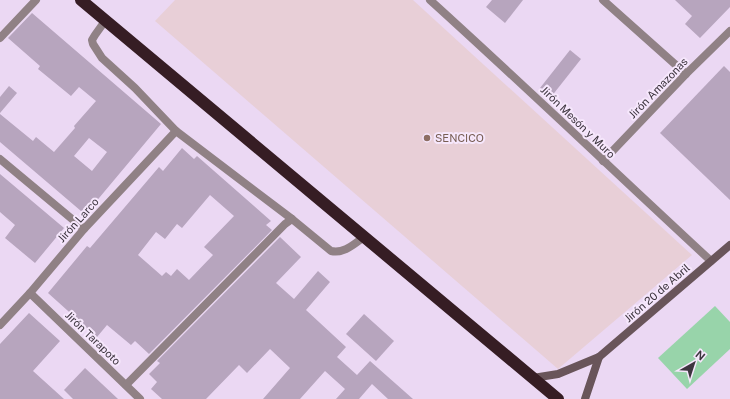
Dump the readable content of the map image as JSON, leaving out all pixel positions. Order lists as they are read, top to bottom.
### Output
{
  "streets": {
    "main road": ["Jirón 20 de Abril"],
    "street": [
      "Jirón Amazonas",
      "Jirón Mesón y Muro",
      "Jirón Larco",
      "Jirón Tarapoto"
    ]
  },
  "crossings": [
    ["Jirón Amazonas", "Jirón Mesón y Muro"],
    ["Jirón Mesón y Muro", "Jirón 20 de Abril"],
    ["Jirón Larco", "Jirón Tarapoto"]
  ],
  "places": ["SENCICO"],
  "north": "top right"
}
